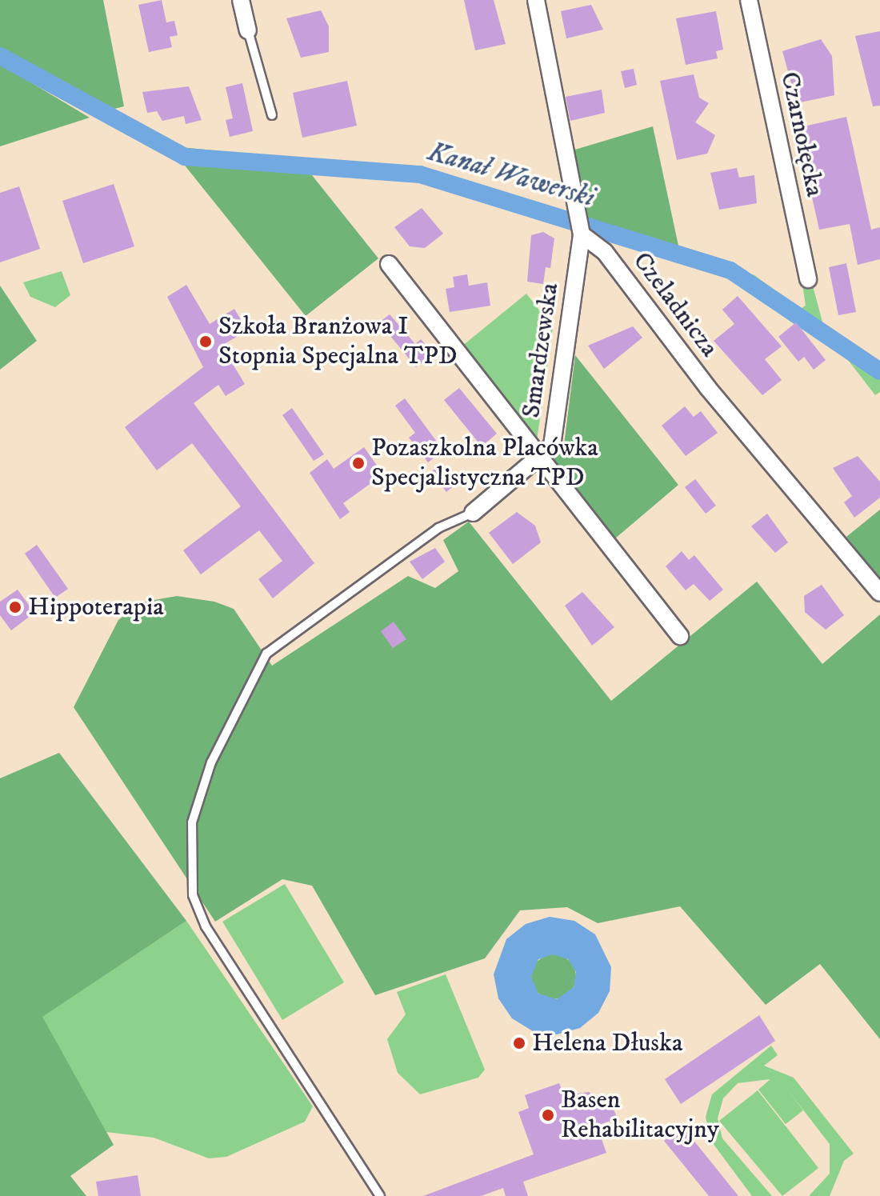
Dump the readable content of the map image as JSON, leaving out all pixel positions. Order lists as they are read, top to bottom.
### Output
{
  "streets": {
    "street": ["Czarnołęcka", "Czeladnicza", "Smardzewska"]
  },
  "crossings": [
    ["Czeladnicza", "Smardzewska"]
  ],
  "water": ["Kanał Wawerski"],
  "places": [
    "Szkoła Branżowa I Stopnia Specjalna TPD",
    "Pozaszkolna Placówka Specjalistyczna TPD",
    "Hippoterapia",
    "Helena Dłuska",
    "Basen Rehabilitacyjny"
  ]
}
